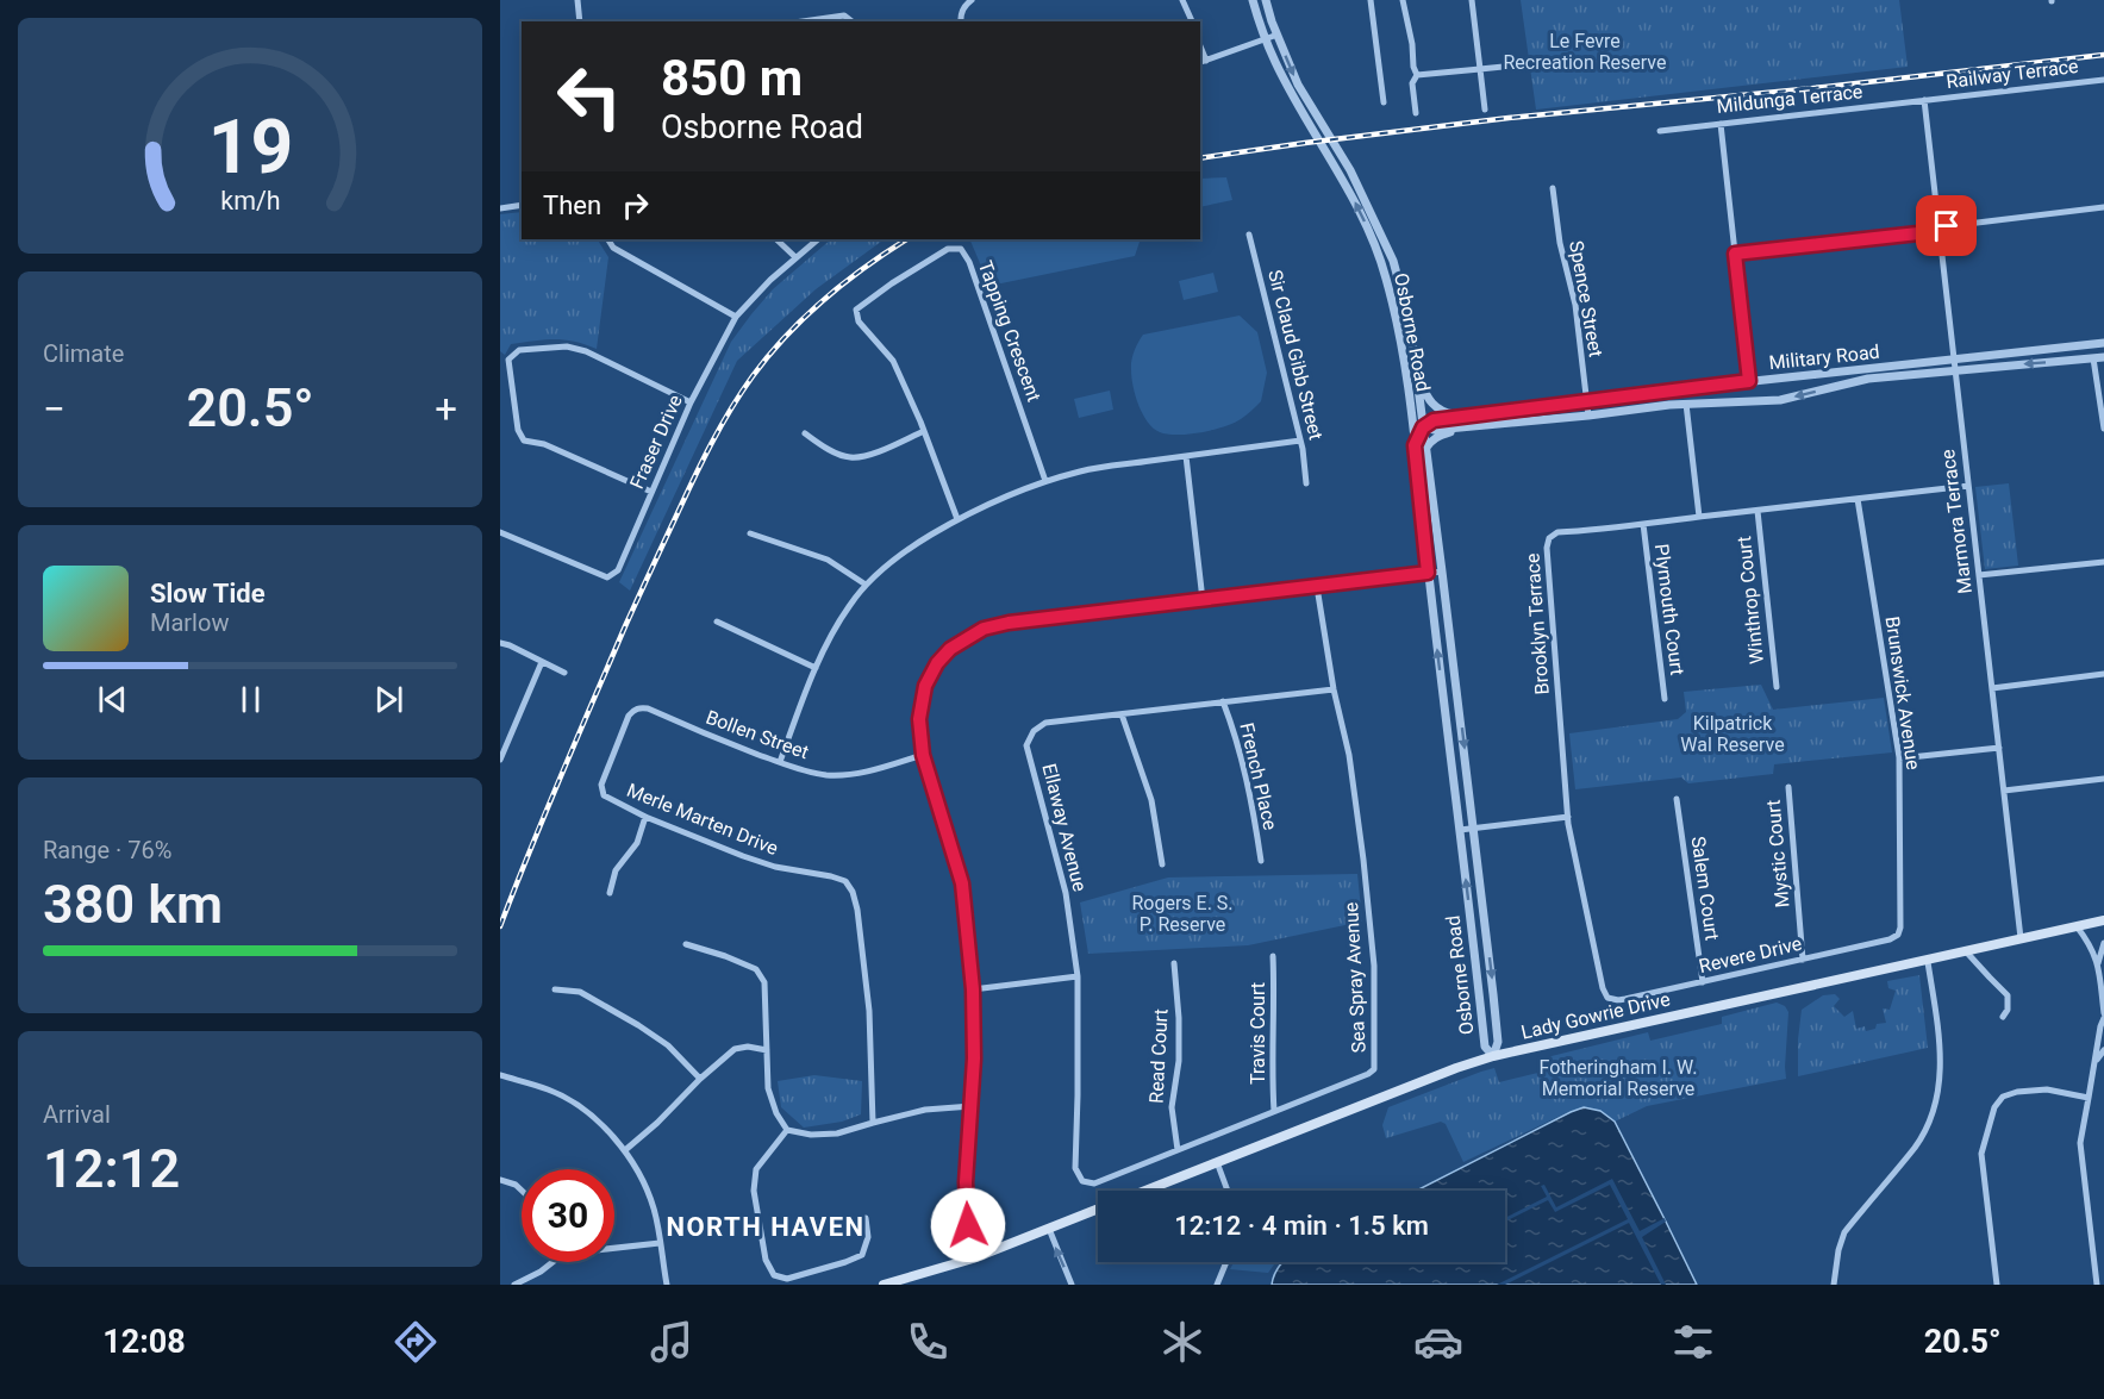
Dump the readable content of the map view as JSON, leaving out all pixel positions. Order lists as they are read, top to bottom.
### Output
{
  "streets": {
    "main road": ["Lady Gowrie Drive"],
    "street": [
      "Railway Terrace",
      "Mildunga Terrace",
      "Spence Street",
      "Tapping Crescent",
      "Osborne Road",
      "Sir Claud Gibb Street",
      "Military Road",
      "Fraser Drive",
      "Marmora Terrace",
      "Winthrop Court",
      "Plymouth Court",
      "Brooklyn Terrace",
      "Brunswick Avenue",
      "Bollen Street",
      "French Place",
      "Merle Marten Drive",
      "Ellaway Avenue",
      "Mystic Court",
      "Salem Court",
      "Revere Drive",
      "Sea Spray Avenue",
      "Travis Court",
      "Read Court"
    ]
  },
  "crossings": [
    ["Railway Terrace", "Mildunga Terrace"],
    ["Railway Terrace", "Marmora Terrace"],
    ["Mildunga Terrace", "Marmora Terrace"],
    ["Spence Street", "Military Road"],
    ["Osborne Road", "Military Road"],
    ["Osborne Road", "Lady Gowrie Drive"],
    ["Military Road", "Marmora Terrace"],
    ["Marmora Terrace", "Brooklyn Terrace"],
    ["Marmora Terrace", "Lady Gowrie Drive"],
    ["Winthrop Court", "Brooklyn Terrace"],
    ["Plymouth Court", "Brooklyn Terrace"],
    ["Brooklyn Terrace", "Brunswick Avenue"],
    ["Brooklyn Terrace", "Revere Drive"],
    ["Brunswick Avenue", "Revere Drive"],
    ["Bollen Street", "Merle Marten Drive"],
    ["French Place", "Ellaway Avenue"],
    ["Ellaway Avenue", "Sea Spray Avenue"],
    ["Mystic Court", "Revere Drive"],
    ["Salem Court", "Revere Drive"],
    ["Sea Spray Avenue", "Travis Court"],
    ["Sea Spray Avenue", "Read Court"]
  ],
  "districts": ["NORTH HAVEN"],
  "parks": [
    "Le Fevre Recreation Reserve",
    "Kilpatrick Wal Reserve",
    "Rogers E. S. P. Reserve",
    "Fotheringham I. W. Memorial Reserve"
  ],
  "page": {
    "turn": ["850 m", "Osborne Road"],
    "then": "Then",
    "tile": [
      "Climate",
      ["Range · 76%", "380 km"],
      ["Arrival", "12:12"]
    ],
    "heat": ["−", "20.5°", "+"],
    "song": ["Slow Tide", "Marlow"],
    "limit": "30",
    "trip": "12:12 · 4 min · 1.5 km",
    "tabs": ["12:08", "20.5°"],
    "gauge": ["19", "km/h"]
  }
}
